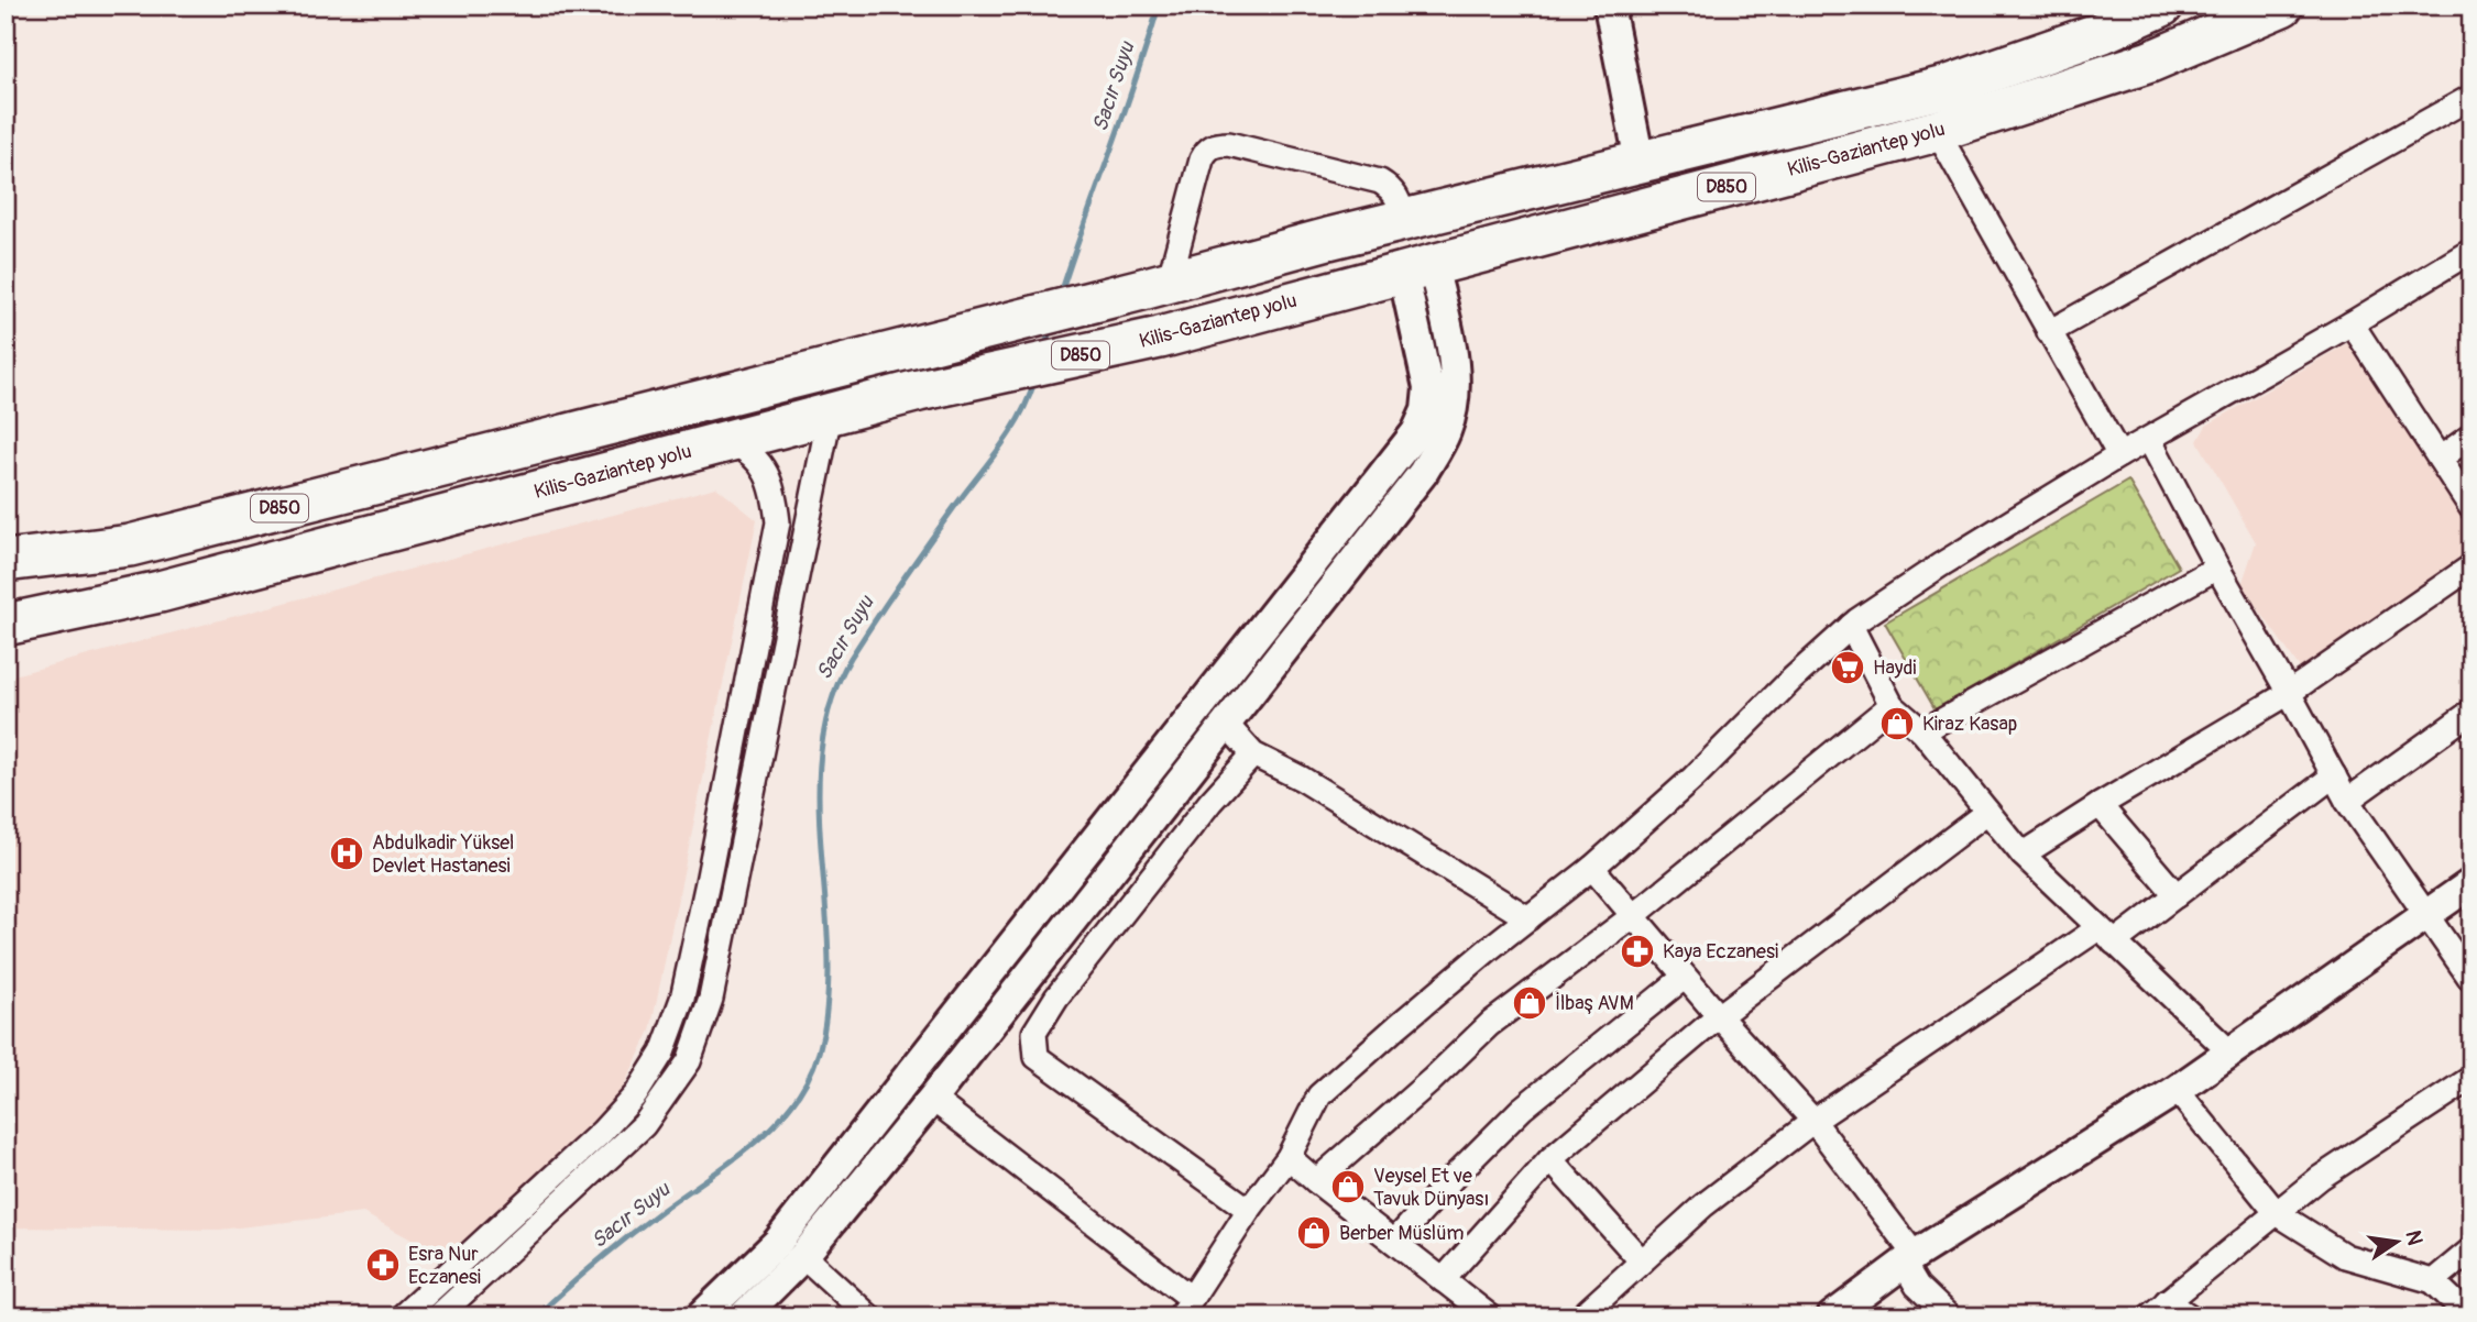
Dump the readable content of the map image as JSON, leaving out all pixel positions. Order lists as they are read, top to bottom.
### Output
{
  "streets": {
    "highway": ["Kilis-Gaziantep yolu", "D850"]
  },
  "water": ["Sacır Suyu"],
  "places": {
    "supermarket": ["Haydi"],
    "shop": [
      "Kiraz Kasap",
      "İlbaş AVM",
      "Veysel Et ve Tavuk Dünyası",
      "Berber Müslüm"
    ],
    "hospital": ["Abdulkadir Yüksel Devlet Hastanesi"],
    "pharmacy": ["Kaya Eczanesi", "Esra Nur Eczanesi"]
  },
  "north": "right"
}
